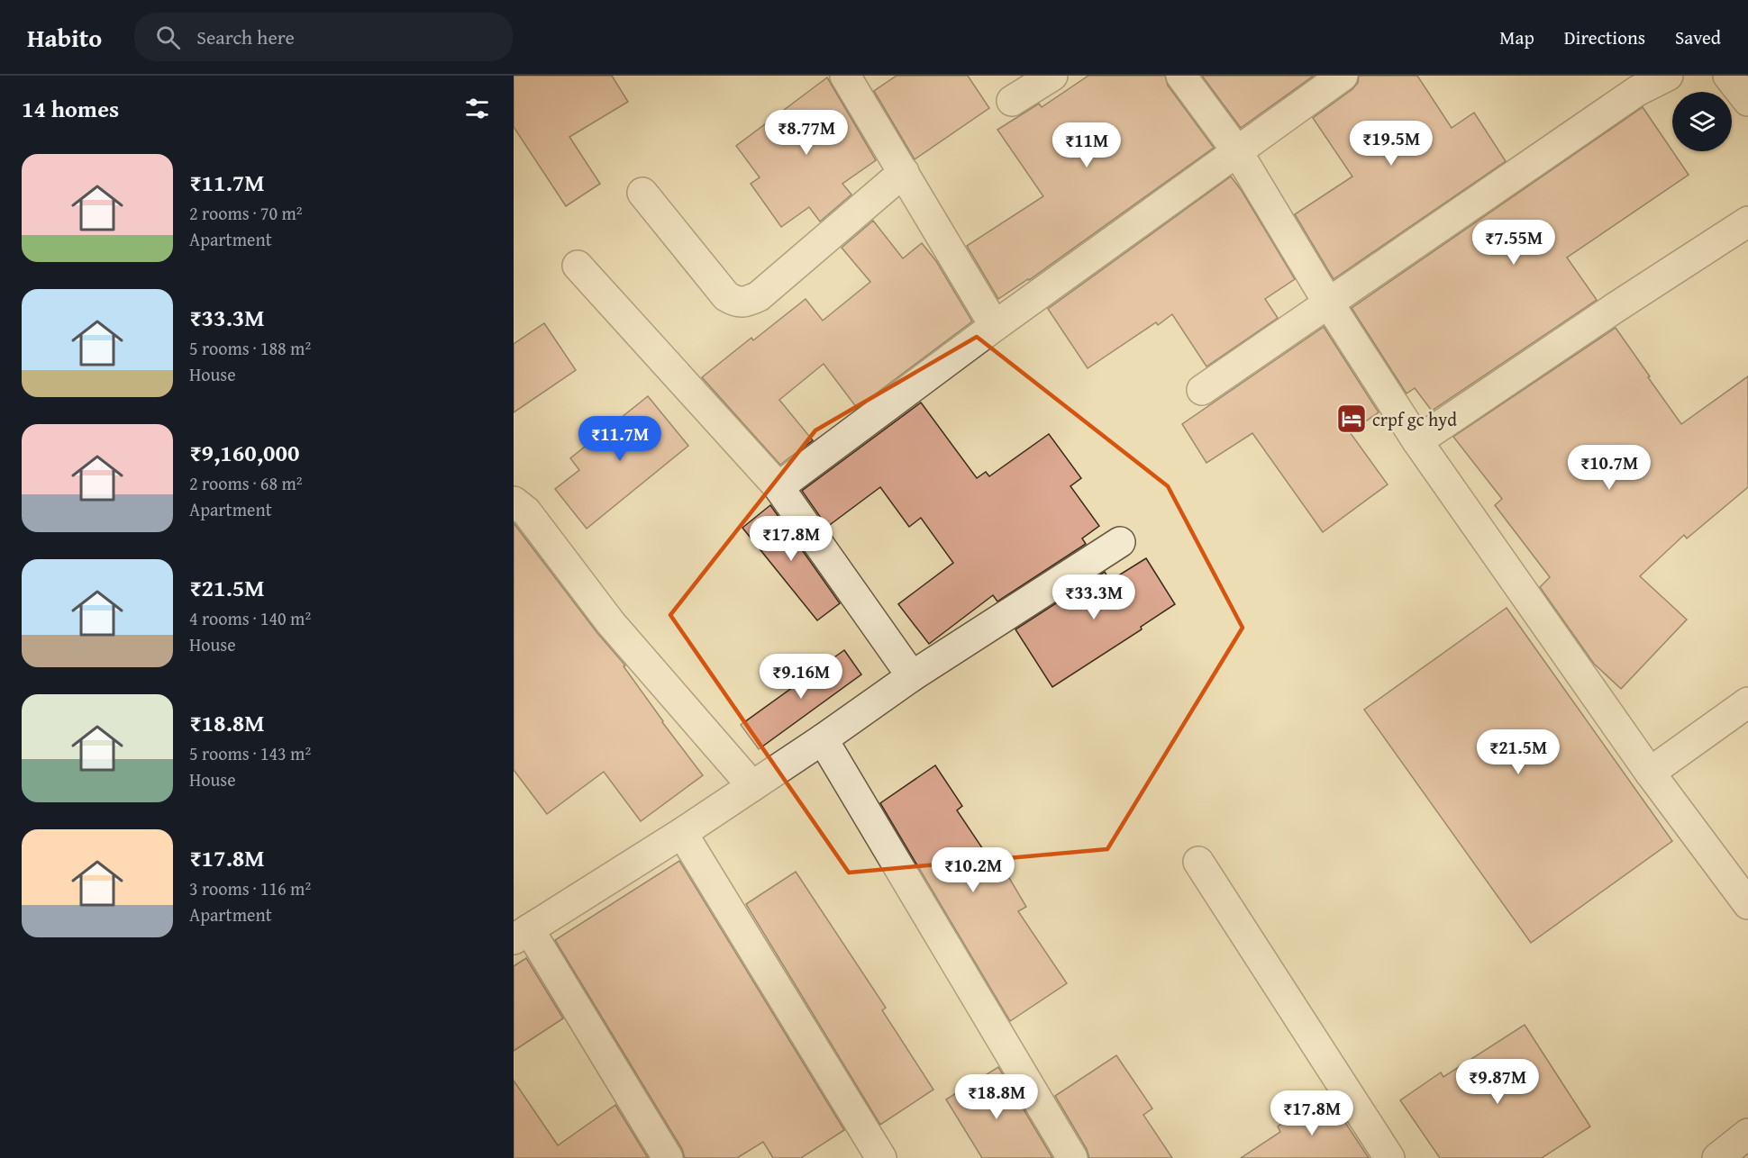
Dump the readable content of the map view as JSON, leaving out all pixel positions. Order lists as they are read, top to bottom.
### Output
{
  "places": {
    "hotel": ["crpf gc hyd"]
  },
  "page": {
    "header": "Habito",
    "search": "Search here",
    "nav": ["Map", "Directions", "Saved"],
    "heading": "14 homes",
    "price": [
      "₹8.77M",
      "₹19.5M",
      "₹11M",
      "₹7.55M",
      "₹11.7M",
      "₹10.7M",
      "₹17.8M",
      "₹33.3M",
      "₹9.16M",
      "₹21.5M",
      "₹10.2M",
      "₹9.87M",
      "₹18.8M",
      "₹17.8M"
    ],
    "list": [
      {
        "name": "₹11.7M",
        "note": "2 rooms · 70 m² · Apartment"
      },
      {
        "name": "₹33.3M",
        "note": "5 rooms · 188 m² · House"
      },
      {
        "name": "₹9,160,000",
        "note": "2 rooms · 68 m² · Apartment"
      },
      {
        "name": "₹21.5M",
        "note": "4 rooms · 140 m² · House"
      },
      {
        "name": "₹18.8M",
        "note": "5 rooms · 143 m² · House"
      },
      {
        "name": "₹17.8M",
        "note": "3 rooms · 116 m² · Apartment"
      }
    ]
  }
}
